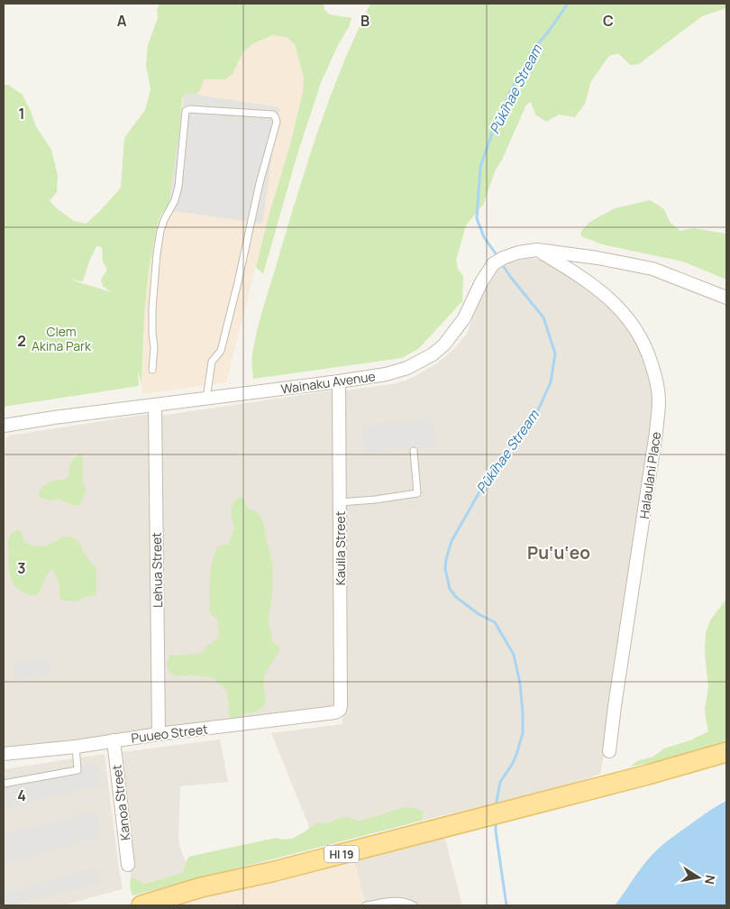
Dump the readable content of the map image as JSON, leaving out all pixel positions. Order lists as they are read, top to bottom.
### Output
{
  "streets": {
    "main road": ["HI 19"],
    "street": [
      "Wainaku Avenue",
      "Halaulani Place",
      "Kauila Street",
      "Lehua Street",
      "Puueo Street",
      "Kanoa Street"
    ]
  },
  "crossings": [
    ["Wainaku Avenue", "Halaulani Place"],
    ["Wainaku Avenue", "Kauila Street"],
    ["Wainaku Avenue", "Lehua Street"],
    ["Kauila Street", "Puueo Street"],
    ["Lehua Street", "Puueo Street"],
    ["Puueo Street", "Kanoa Street"]
  ],
  "districts": ["Pu‘u‘eo"],
  "water": ["Pūkīhae Stream"],
  "parks": ["Clem Akina Park"],
  "north": "right",
  "grid": {
    "columns": ["A", "B", "C"],
    "rows": [
      "1",
      "2",
      "3",
      "4"
    ]
  }
}
